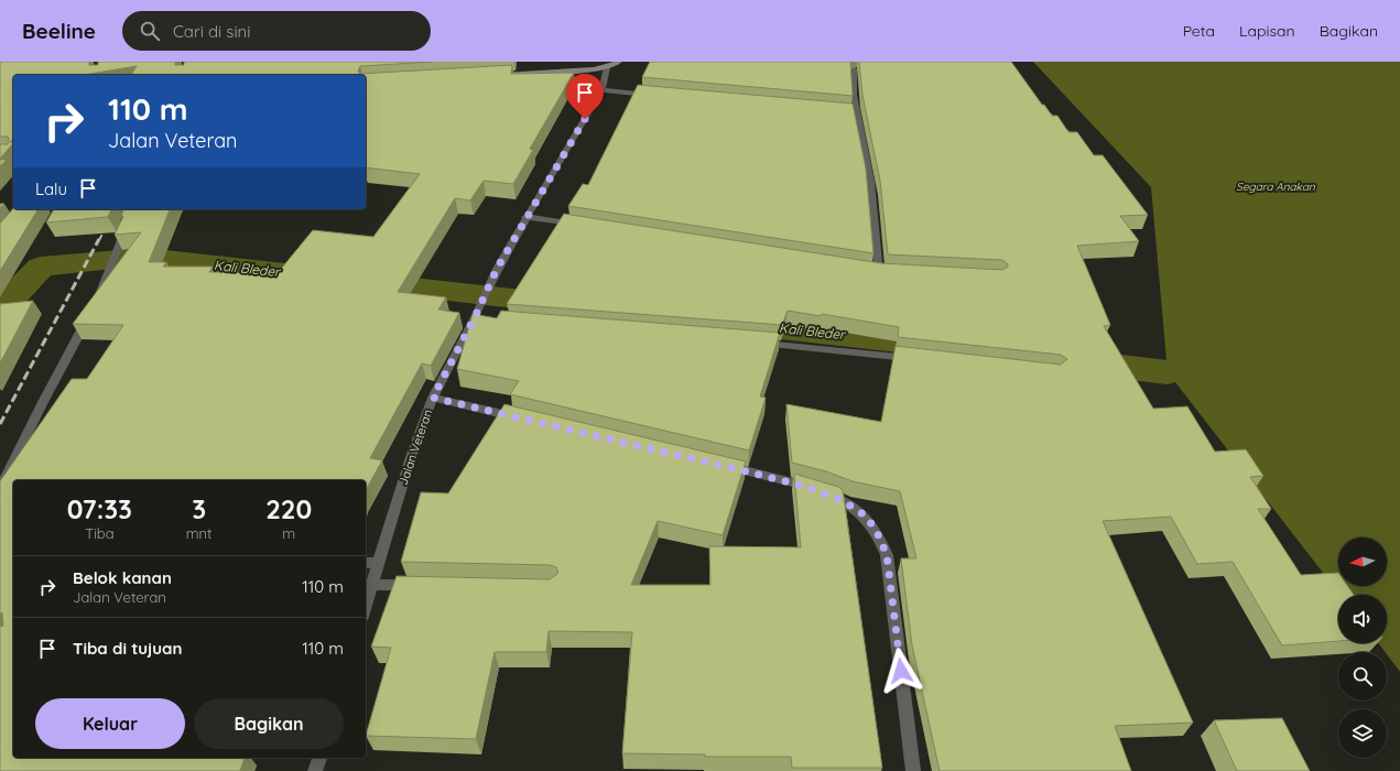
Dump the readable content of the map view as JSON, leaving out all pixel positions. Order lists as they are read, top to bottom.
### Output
{
  "streets": {
    "street": ["Jalan Veteran"]
  },
  "water": ["Segara Anakan", "Kali Bleder"],
  "north": "left",
  "page": {
    "header": "Beeline",
    "search": "Cari di sini",
    "nav": ["Peta", "Lapisan", "Bagikan"],
    "turn": ["110 m", "Jalan Veteran"],
    "then": "Lalu",
    "eta": [
      "07:33",
      "Tiba",
      "3",
      "mnt",
      "220",
      "m"
    ],
    "list": [
      {
        "name": "Belok kanan",
        "note": "Jalan Veteran",
        "value": "110 m"
      },
      {
        "name": "Tiba di tujuan",
        "value": "110 m"
      }
    ],
    "buttons": ["Keluar", "Bagikan"]
  }
}
